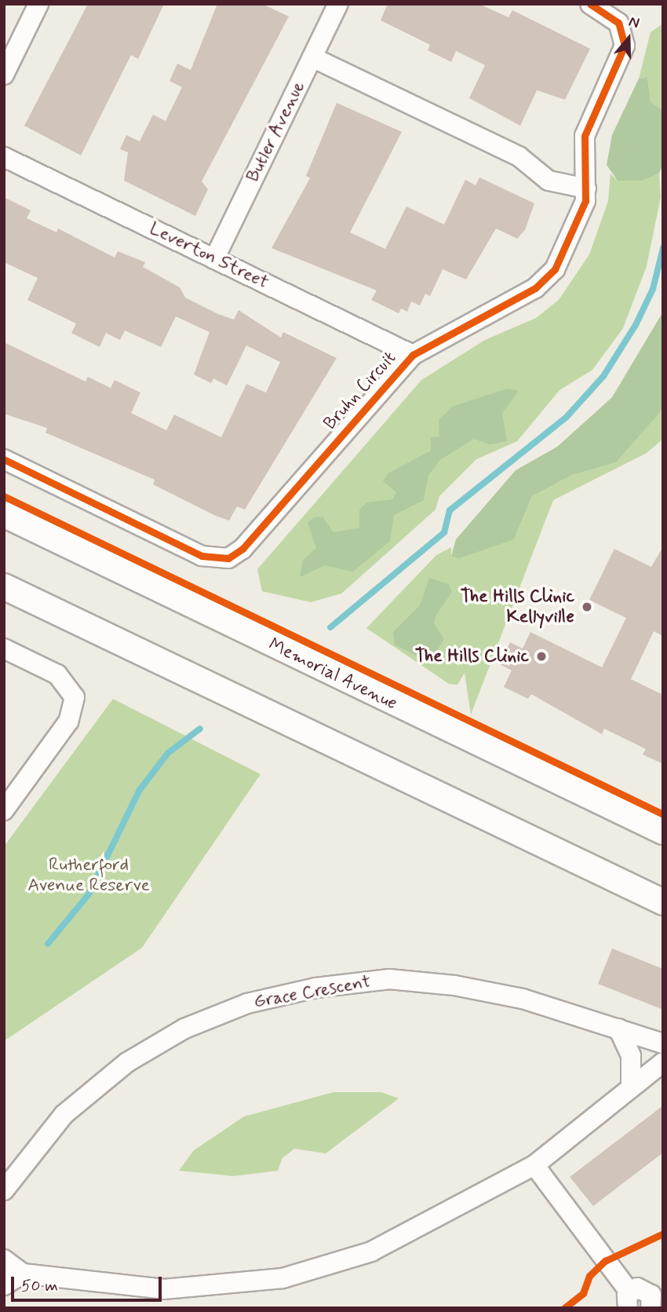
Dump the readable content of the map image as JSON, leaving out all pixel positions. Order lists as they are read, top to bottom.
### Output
{
  "streets": {
    "main road": ["Memorial Avenue"],
    "street": [
      "Butler Avenue",
      "Leverton Street",
      "Bruhn Circuit",
      "Grace Crescent"
    ]
  },
  "crossings": [
    ["Butler Avenue", "Leverton Street"],
    ["Leverton Street", "Bruhn Circuit"]
  ],
  "parks": ["Rutherford Avenue Reserve"],
  "places": ["The Hills Clinic Kellyville", "The Hills Clinic"],
  "scale_bar": "50 m",
  "north": "top"
}
